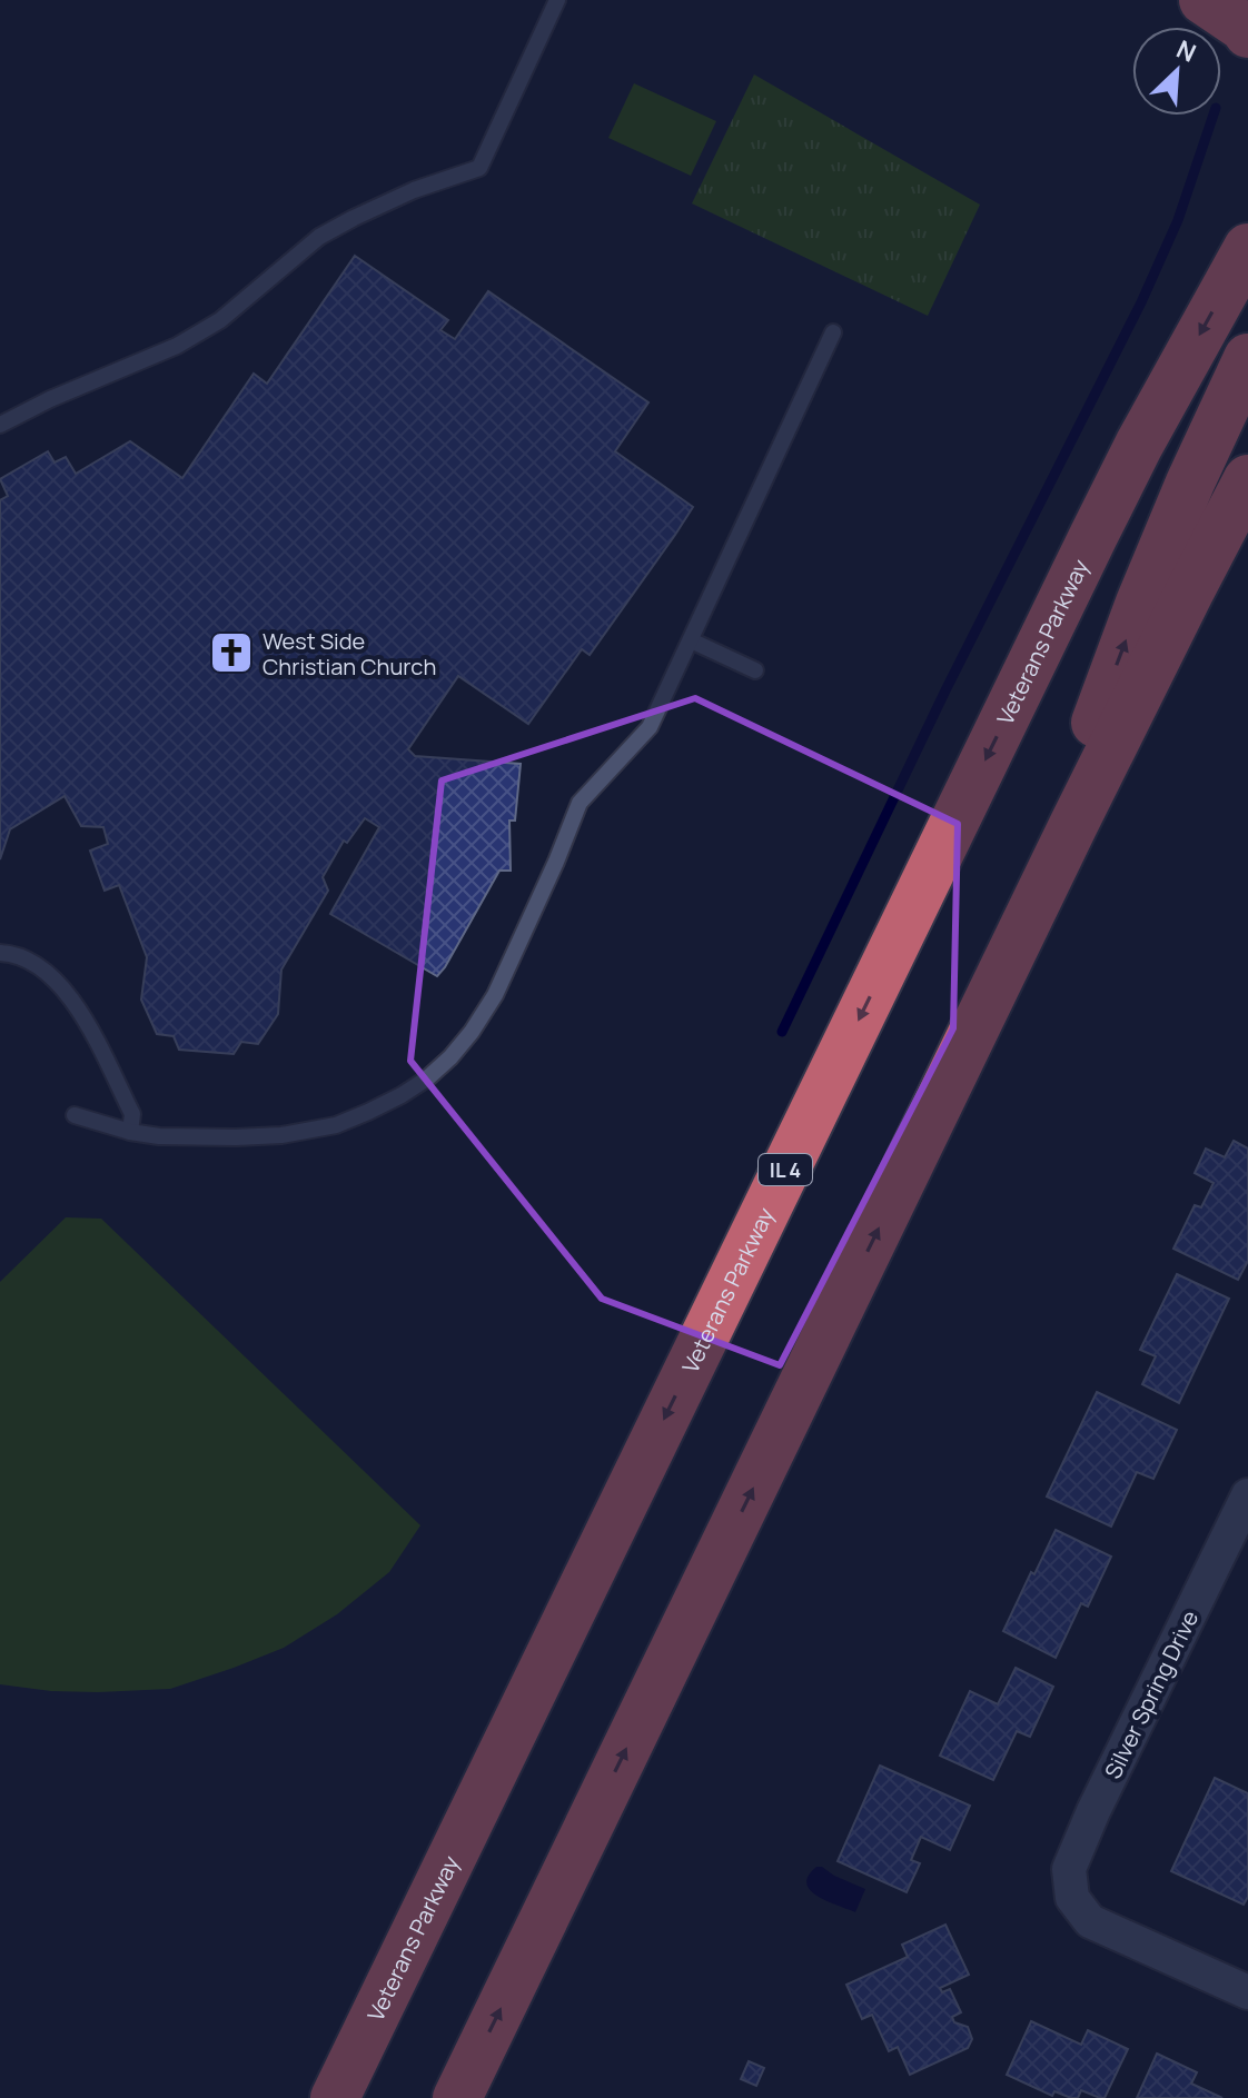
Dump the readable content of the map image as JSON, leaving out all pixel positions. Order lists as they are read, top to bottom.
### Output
{
  "streets": {
    "highway": ["Veterans Parkway", "IL 4"],
    "street": ["Silver Spring Drive"]
  },
  "places": {
    "church": ["West Side Christian Church"]
  },
  "north": "top right"
}
